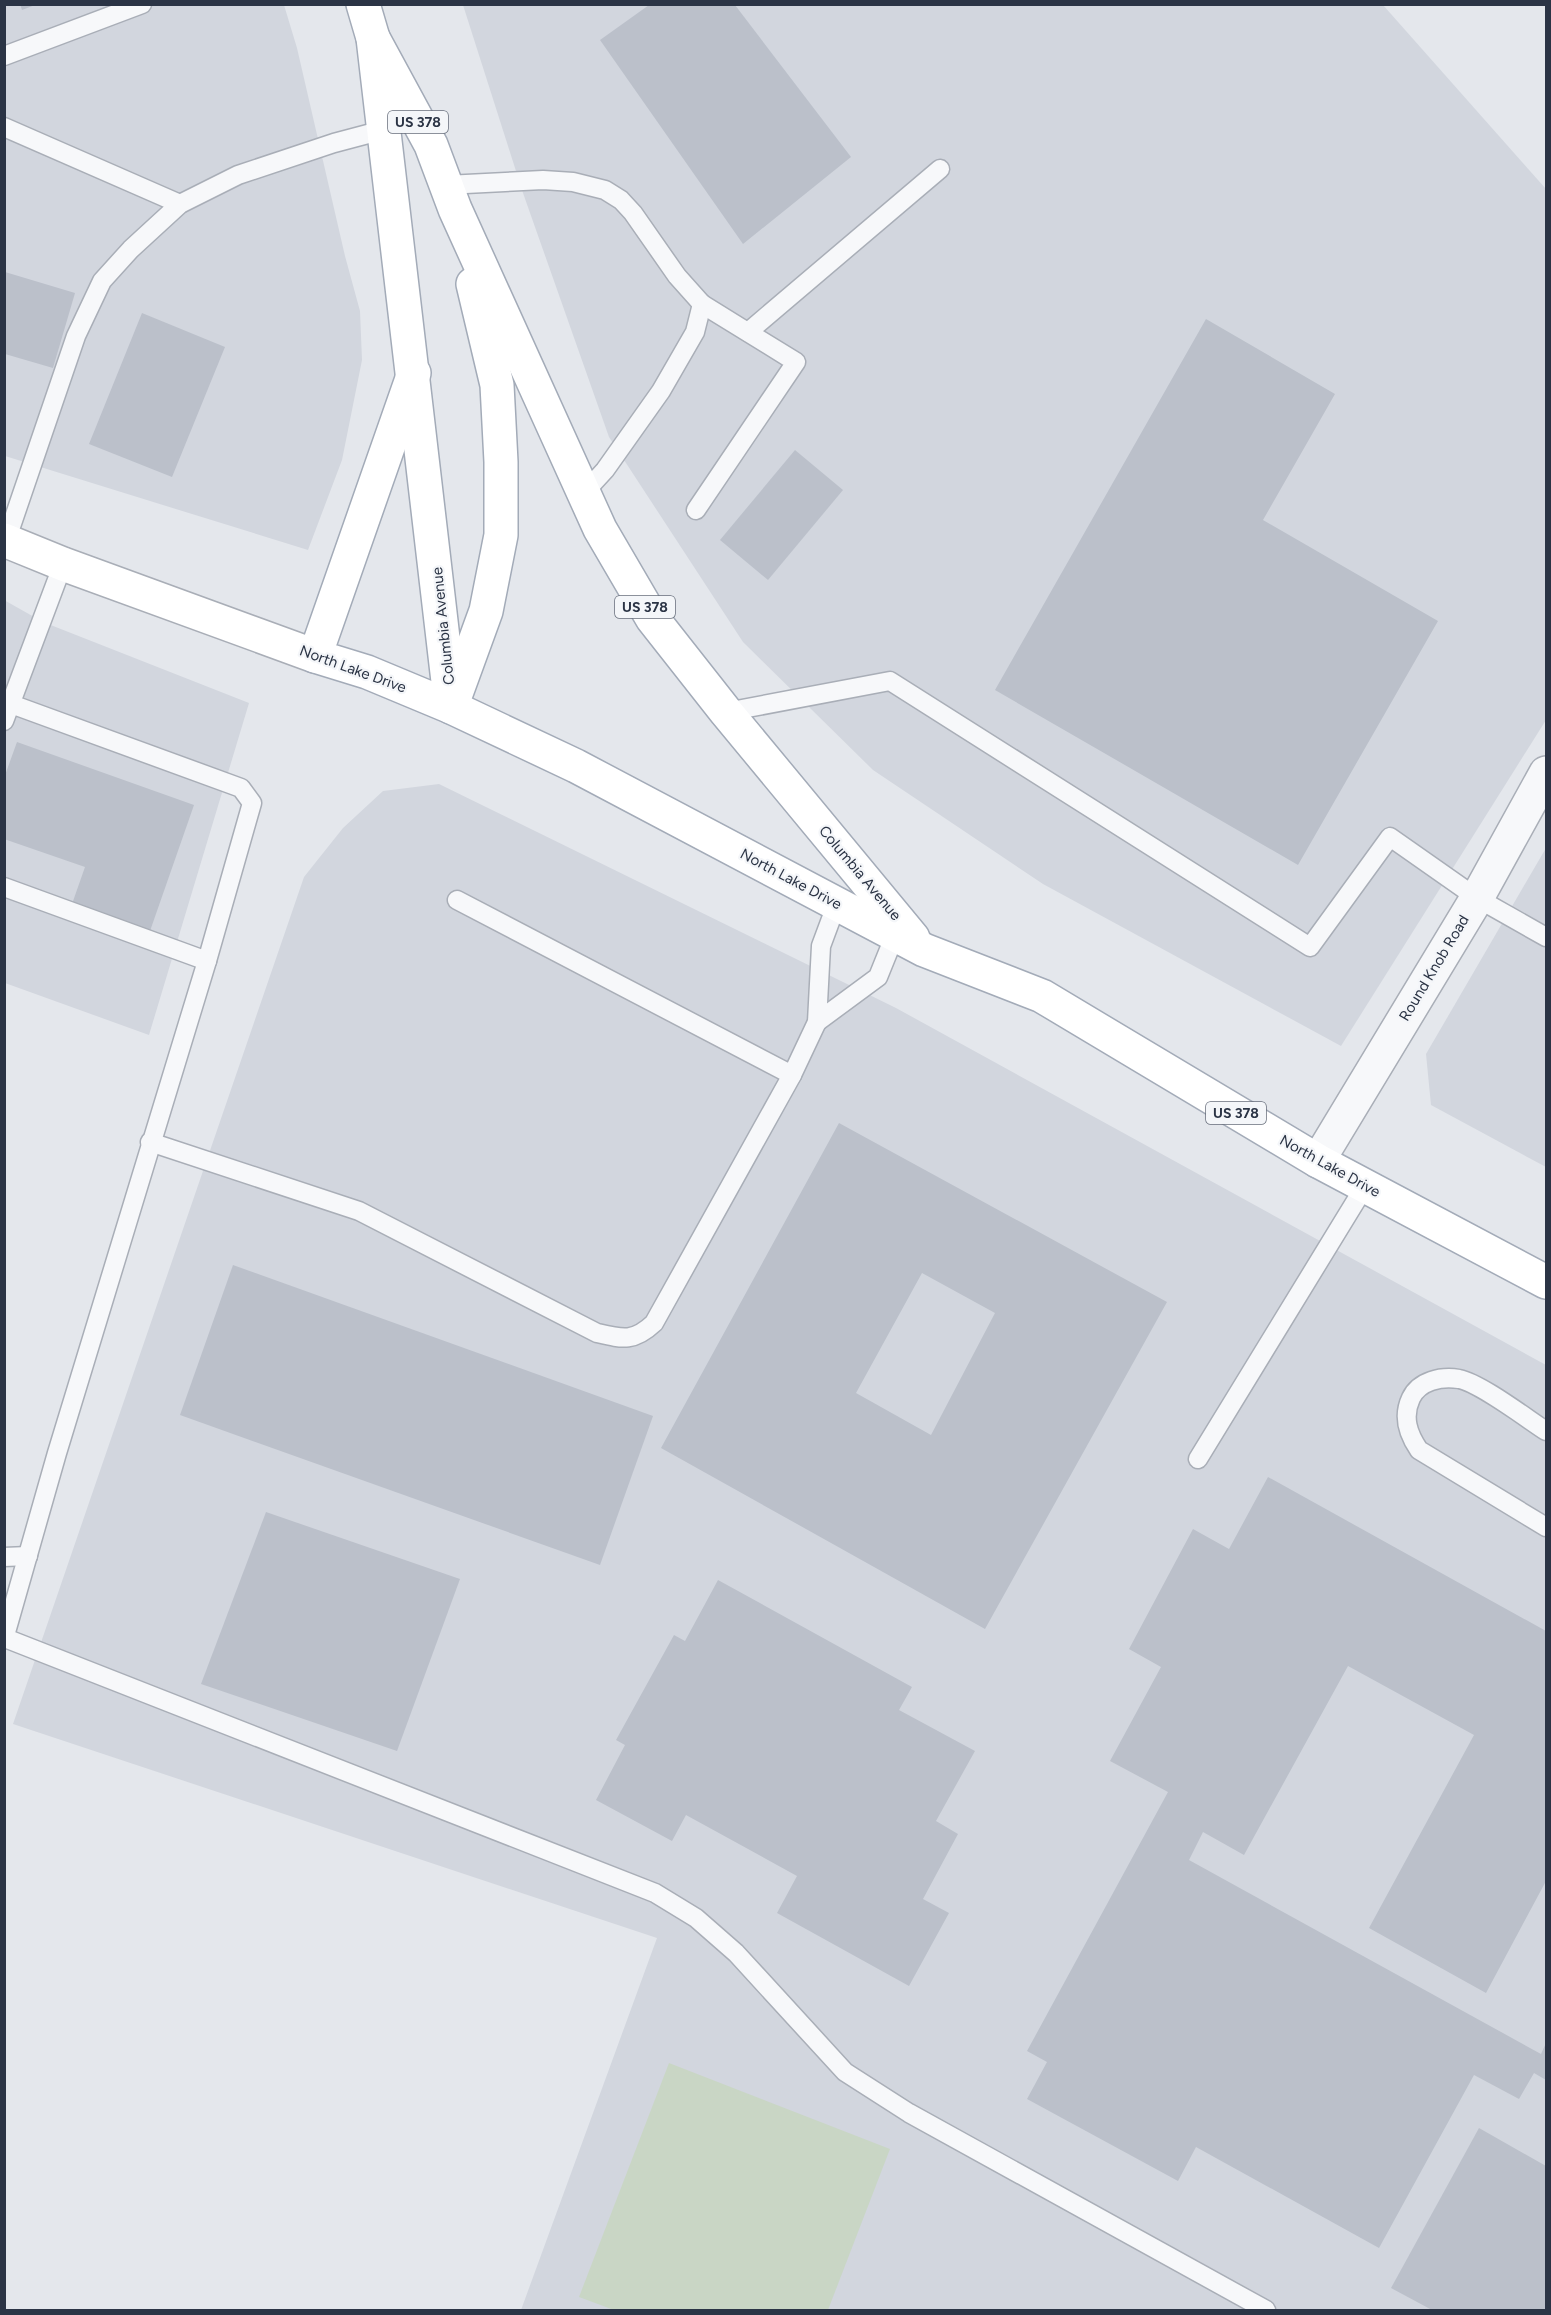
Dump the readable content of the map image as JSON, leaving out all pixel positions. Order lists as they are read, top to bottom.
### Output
{
  "streets": {
    "main road": ["US 378", "Columbia Avenue", "North Lake Drive"],
    "street": ["Round Knob Road"]
  },
  "crossings": [
    ["Columbia Avenue", "North Lake Drive"],
    ["North Lake Drive", "Round Knob Road"]
  ]
}
